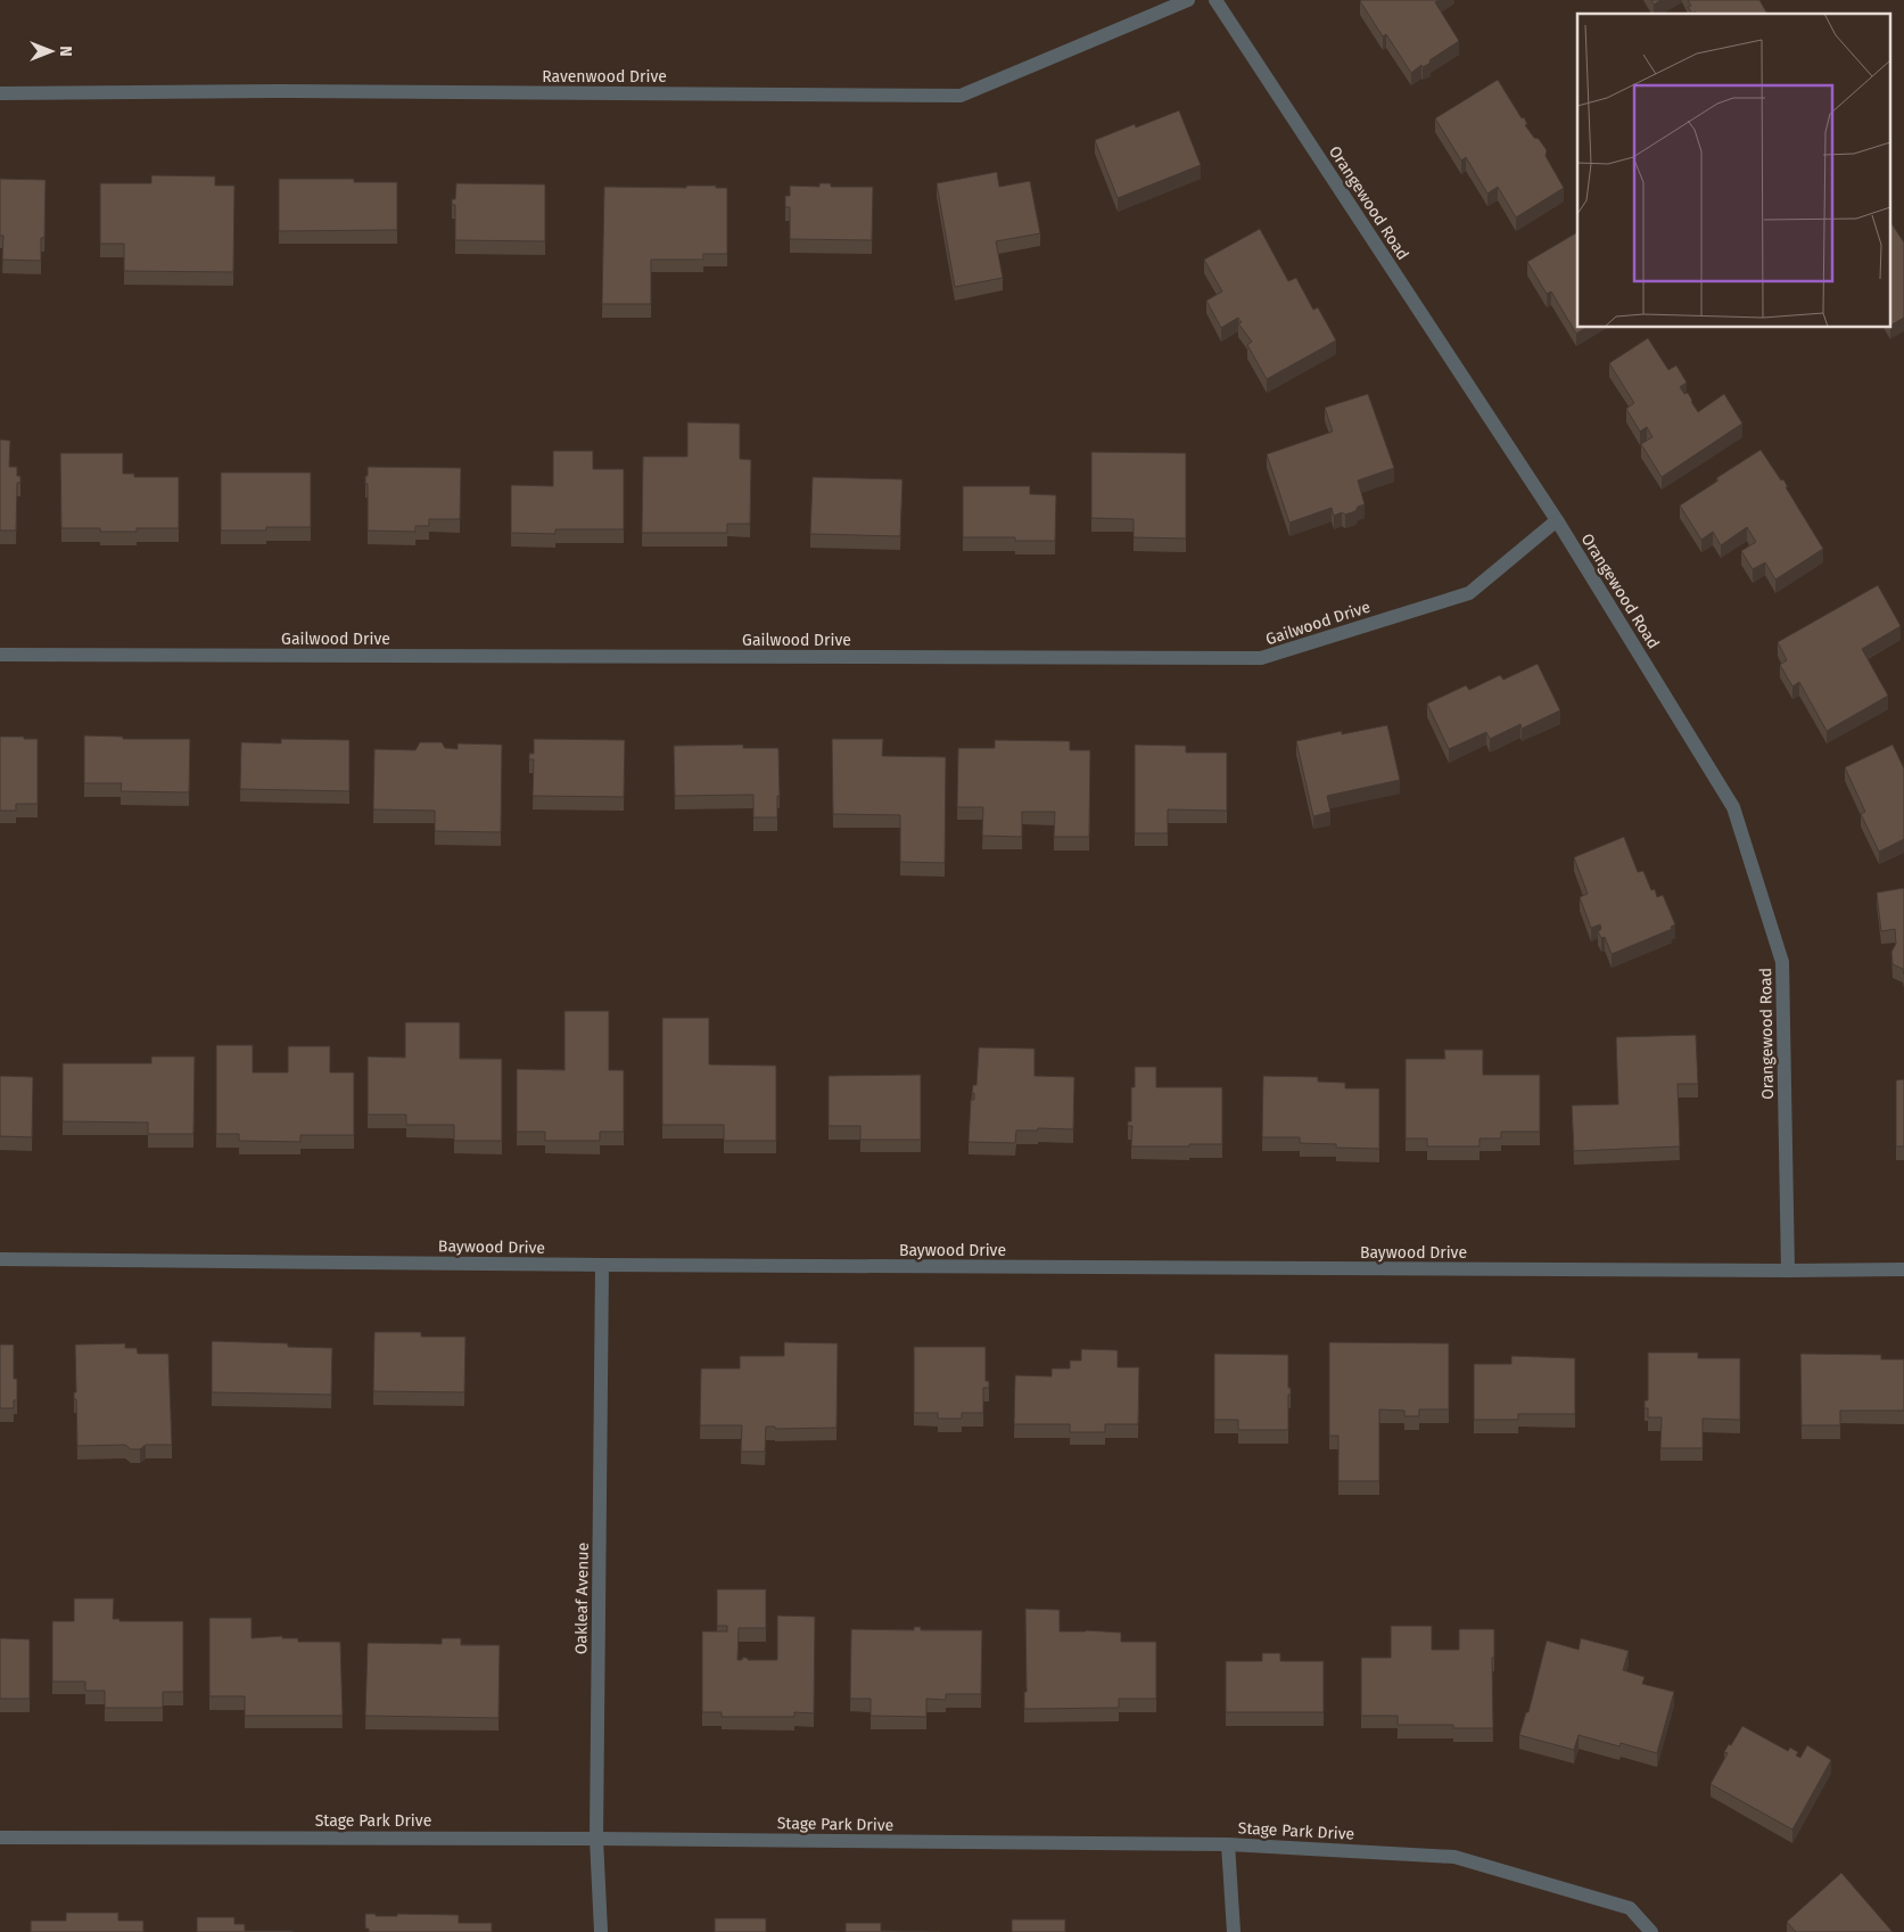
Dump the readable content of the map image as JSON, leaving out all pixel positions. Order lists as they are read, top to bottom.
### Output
{
  "streets": {
    "street": [
      "Ravenwood Drive",
      "Orangewood Road",
      "Gailwood Drive",
      "Baywood Drive",
      "Oakleaf Avenue",
      "Stage Park Drive"
    ]
  },
  "crossings": [
    ["Orangewood Road", "Gailwood Drive"],
    ["Orangewood Road", "Baywood Drive"],
    ["Baywood Drive", "Oakleaf Avenue"],
    ["Oakleaf Avenue", "Stage Park Drive"]
  ],
  "north": "right"
}
